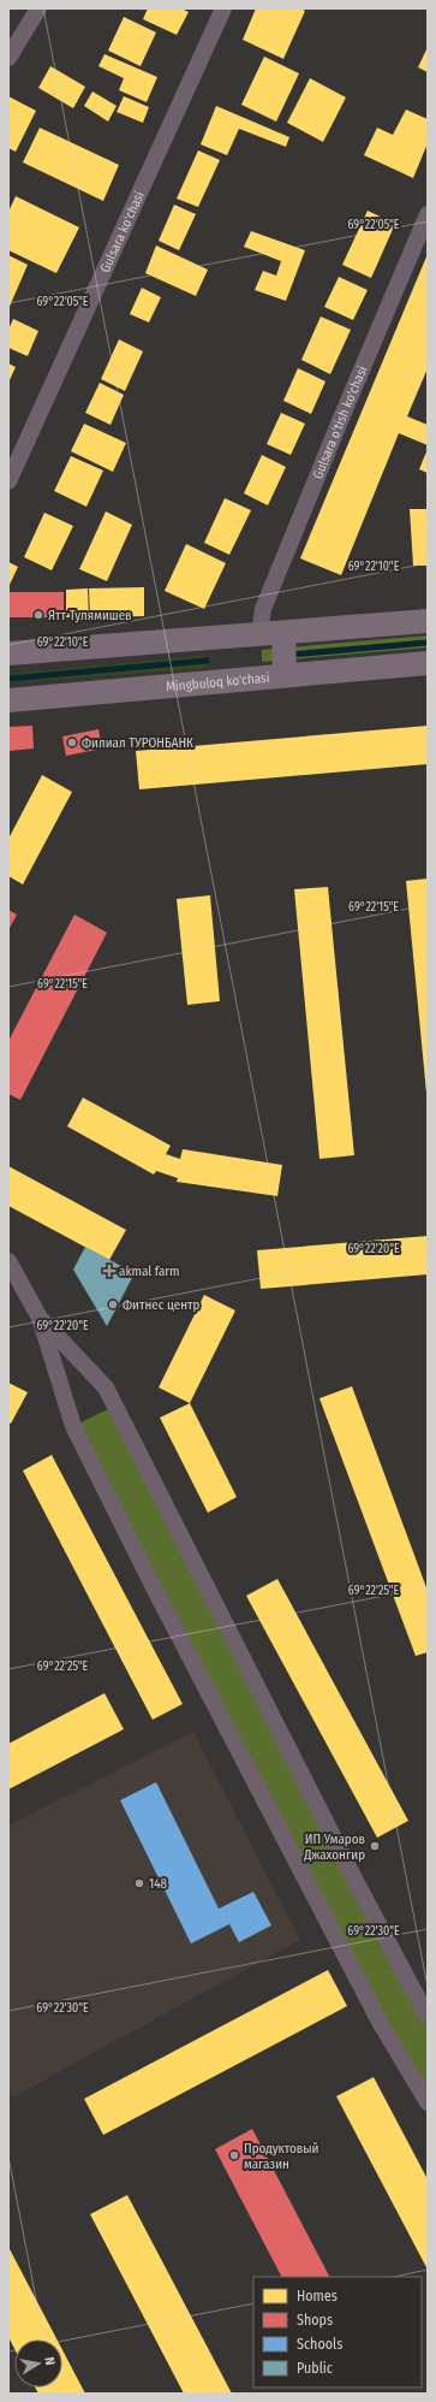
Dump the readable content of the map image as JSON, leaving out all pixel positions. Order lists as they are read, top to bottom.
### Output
{
  "streets": {
    "main road": ["Mingbuloq ko'chasi"],
    "street": ["Gulsara ko'chasi", "Gulsara o'tish ko'chasi"]
  },
  "places": {
    "other": [
      "Ятт Тулямишев",
      "Филиал ТУРОНБАНК",
      "Фитнес центр",
      "ИП Умаров Джахонгир",
      "148",
      "Продуктовый магазин"
    ],
    "health": ["akmal farm"]
  },
  "legend": [
    "Homes",
    "Shops",
    "Schools",
    "Public"
  ],
  "north": "right",
  "coordinates": [
    "69°22'05\"E",
    "69°22'10\"E",
    "69°22'15\"E",
    "69°22'20\"E",
    "69°22'25\"E",
    "69°22'30\"E"
  ]
}
